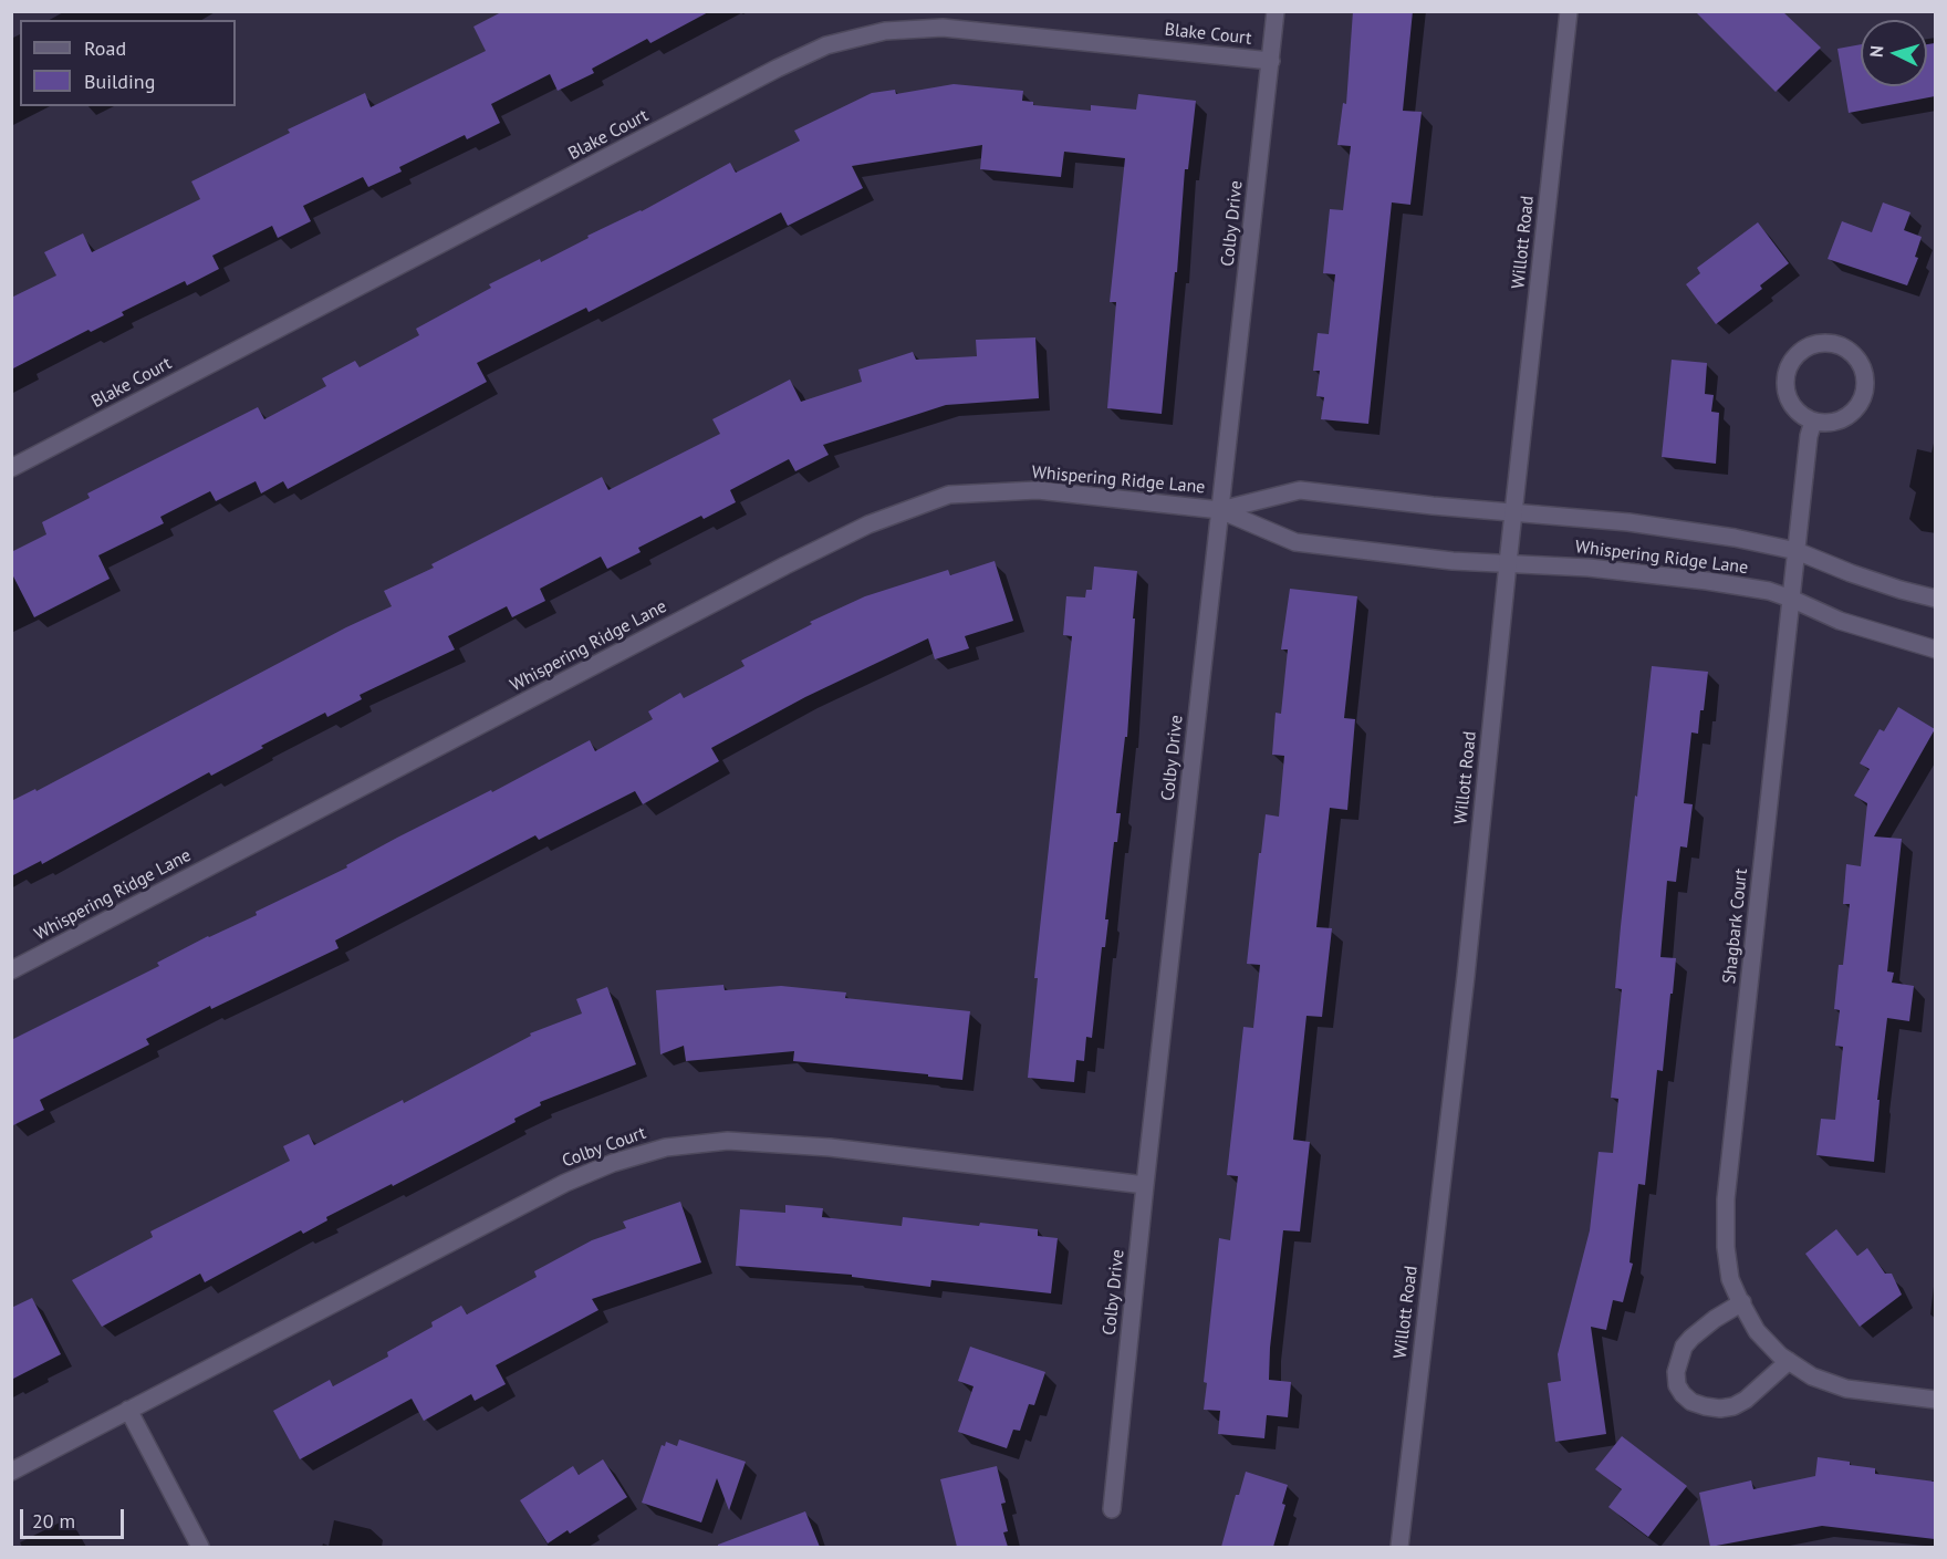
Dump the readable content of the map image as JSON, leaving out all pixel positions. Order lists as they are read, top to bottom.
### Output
{
  "streets": {
    "street": [
      "Blake Court",
      "Colby Drive",
      "Willott Road",
      "Whispering Ridge Lane",
      "Shagbark Court",
      "Colby Court"
    ]
  },
  "crossings": [
    ["Blake Court", "Colby Drive"],
    ["Colby Drive", "Whispering Ridge Lane"],
    ["Colby Drive", "Colby Court"],
    ["Willott Road", "Whispering Ridge Lane"],
    ["Whispering Ridge Lane", "Shagbark Court"]
  ],
  "legend": ["Road", "Building"],
  "scale_bar": "20 m",
  "north": "left"
}
